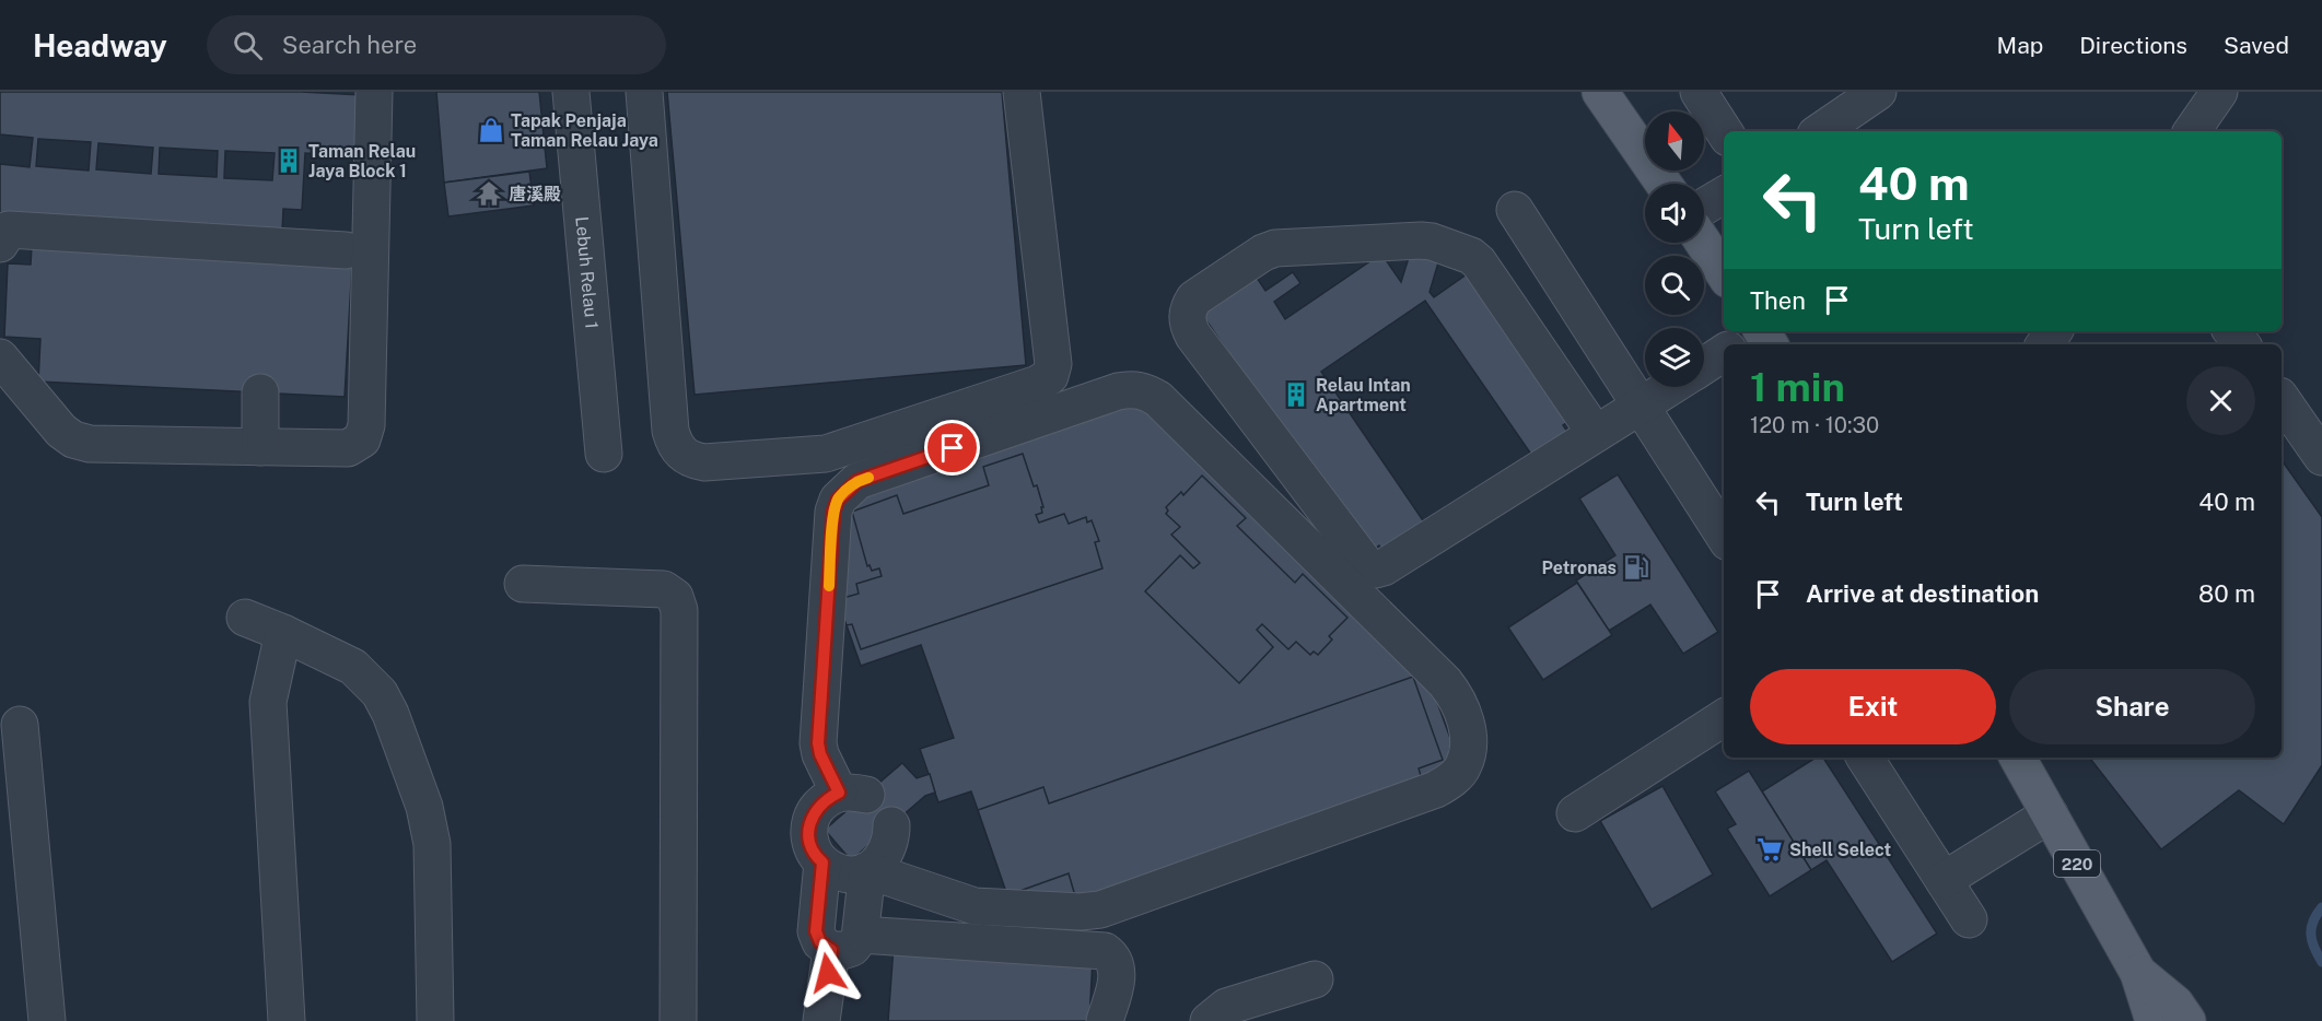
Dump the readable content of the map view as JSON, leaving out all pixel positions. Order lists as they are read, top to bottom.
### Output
{
  "streets": {
    "main road": ["220"],
    "street": ["Lebuh Relau 1"]
  },
  "places": {
    "shop": ["Tapak Penjaja Taman Relau Jaya"],
    "building": ["Taman Relau Jaya Block 1", "Relau Intan Apartment"],
    "temple": ["唐溪殿"],
    "fuel station": ["Petronas"],
    "supermarket": ["Shell Select"]
  },
  "north": "top",
  "page": {
    "header": "Headway",
    "search": "Search here",
    "nav": ["Map", "Directions", "Saved"],
    "turn": ["40 m", "Turn left"],
    "then": "Then",
    "heading": ["1 min", "120 m · 10:30"],
    "list": [
      {
        "name": "Turn left",
        "value": "40 m"
      },
      {
        "name": "Arrive at destination",
        "value": "80 m"
      }
    ],
    "buttons": ["Exit", "Share"]
  }
}
